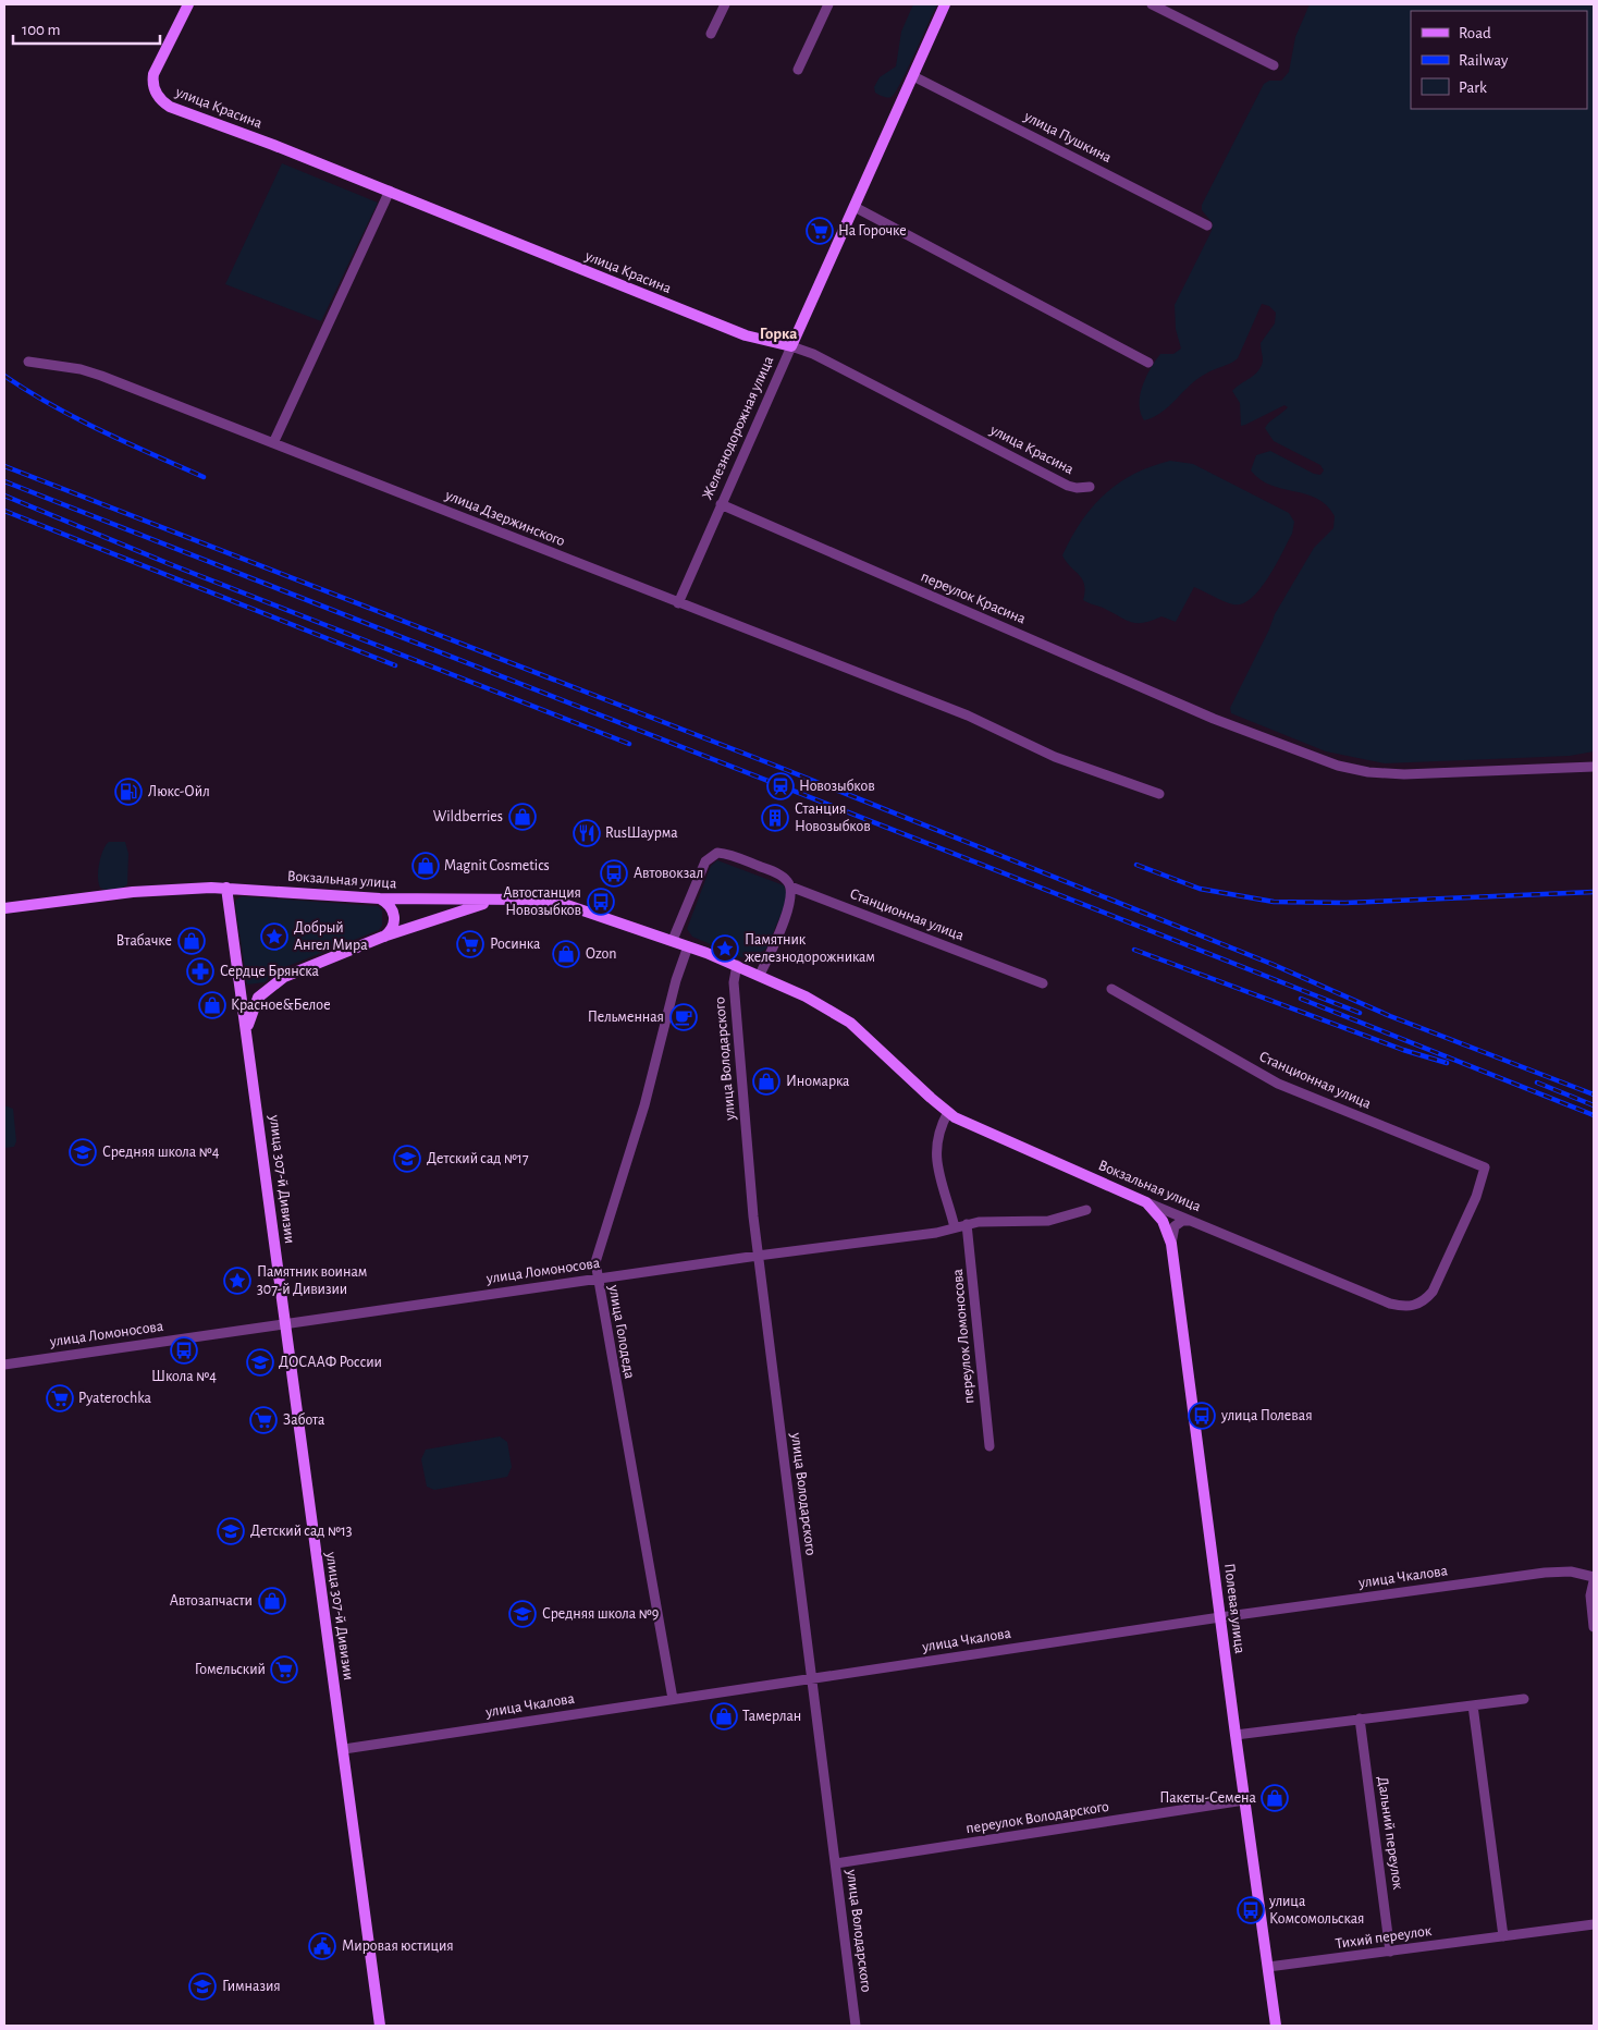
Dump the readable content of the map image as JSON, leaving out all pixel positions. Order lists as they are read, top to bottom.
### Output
{
  "streets": {
    "street": [
      "улица Красина",
      "улица Пушкина",
      "Железнодорожная улица",
      "улица Дзержинского",
      "переулок Красина",
      "Вокзальная улица",
      "Станционная улица",
      "улица Володарского",
      "улица 307-й Дивизии",
      "улица Ломоносова",
      "улица Голодеда",
      "переулок Ломоносова",
      "улица Чкалова",
      "Полевая улица",
      "переулок Володарского",
      "Дальний переулок",
      "Тихий переулок"
    ]
  },
  "crossings": [
    ["улица Красина", "Железнодорожная улица"],
    ["улица Пушкина", "Железнодорожная улица"],
    ["Железнодорожная улица", "улица Дзержинского"],
    ["Железнодорожная улица", "переулок Красина"],
    ["Вокзальная улица", "Станционная улица"],
    ["Вокзальная улица", "улица Володарского"],
    ["Вокзальная улица", "улица 307-й Дивизии"],
    ["Вокзальная улица", "улица Голодеда"],
    ["Вокзальная улица", "Полевая улица"],
    ["улица Володарского", "улица Ломоносова"],
    ["улица Володарского", "улица Чкалова"],
    ["улица Володарского", "переулок Володарского"],
    ["улица 307-й Дивизии", "улица Ломоносова"],
    ["улица 307-й Дивизии", "улица Чкалова"],
    ["улица Ломоносова", "улица Голодеда"],
    ["улица Ломоносова", "переулок Ломоносова"],
    ["улица Голодеда", "улица Чкалова"],
    ["улица Чкалова", "Полевая улица"],
    ["Полевая улица", "переулок Володарского"],
    ["Полевая улица", "Тихий переулок"],
    ["Дальний переулок", "Тихий переулок"]
  ],
  "districts": ["Горка"],
  "places": {
    "supermarket": [
      "На Горочке",
      "Росинка",
      "Pyaterochka",
      "Забота",
      "Гомельский"
    ],
    "station": ["Новозыбков"],
    "fuel station": ["Люкс-Ойл"],
    "shop": [
      "Wildberries",
      "Magnit Cosmetics",
      "Втабачке",
      "Ozon",
      "Красное&Белое",
      "Иномарка",
      "Автозапчасти",
      "Тамерлан",
      "Пакеты-Семена"
    ],
    "building": ["Станция Новозыбков"],
    "restaurant": ["RusШаурма"],
    "bus stop": [
      "Автовокзал",
      "Автостанция Новозыбков",
      "Школа №4",
      "улица Полевая",
      "улица Комсомольская"
    ],
    "place": ["Добрый Ангел Мира", "Памятник железнодорожникам", "Памятник воинам 307-й Дивизии"],
    "pharmacy": ["Сердце Брянска"],
    "cafe": ["Пельменная"],
    "school or university": [
      "Средняя школа №4",
      "Детский сад №17",
      "ДОСААФ России",
      "Детский сад №13",
      "Средняя школа №9",
      "Гимназия"
    ],
    "public building": ["Мировая юстиция"]
  },
  "legend": ["Road", "Railway", "Park"],
  "scale_bar": "100 m"
}
